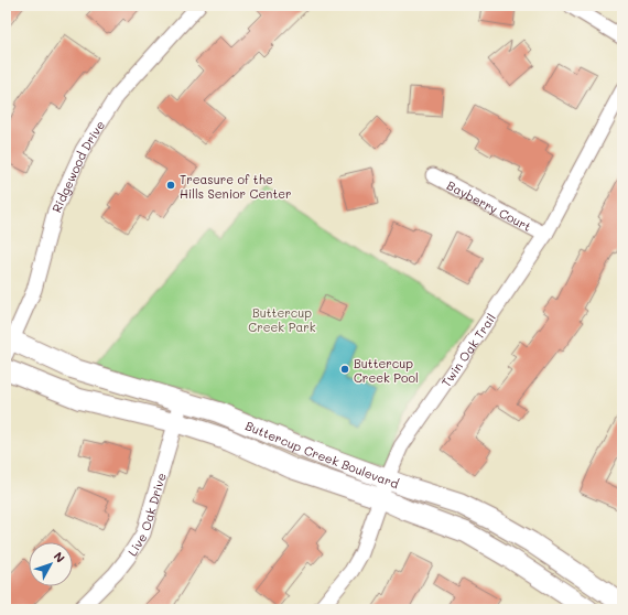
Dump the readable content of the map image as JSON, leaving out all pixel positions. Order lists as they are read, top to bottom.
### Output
{
  "streets": {
    "street": [
      "Ridgewood Drive",
      "Bayberry Court",
      "Twin Oak Trail",
      "Buttercup Creek Boulevard",
      "Live Oak Drive"
    ]
  },
  "crossings": [
    ["Ridgewood Drive", "Buttercup Creek Boulevard"],
    ["Bayberry Court", "Twin Oak Trail"],
    ["Twin Oak Trail", "Buttercup Creek Boulevard"],
    ["Buttercup Creek Boulevard", "Live Oak Drive"]
  ],
  "parks": ["Buttercup Creek Park"],
  "places": ["Treasure of the Hills Senior Center", "Buttercup Creek Pool"],
  "north": "top right"
}
